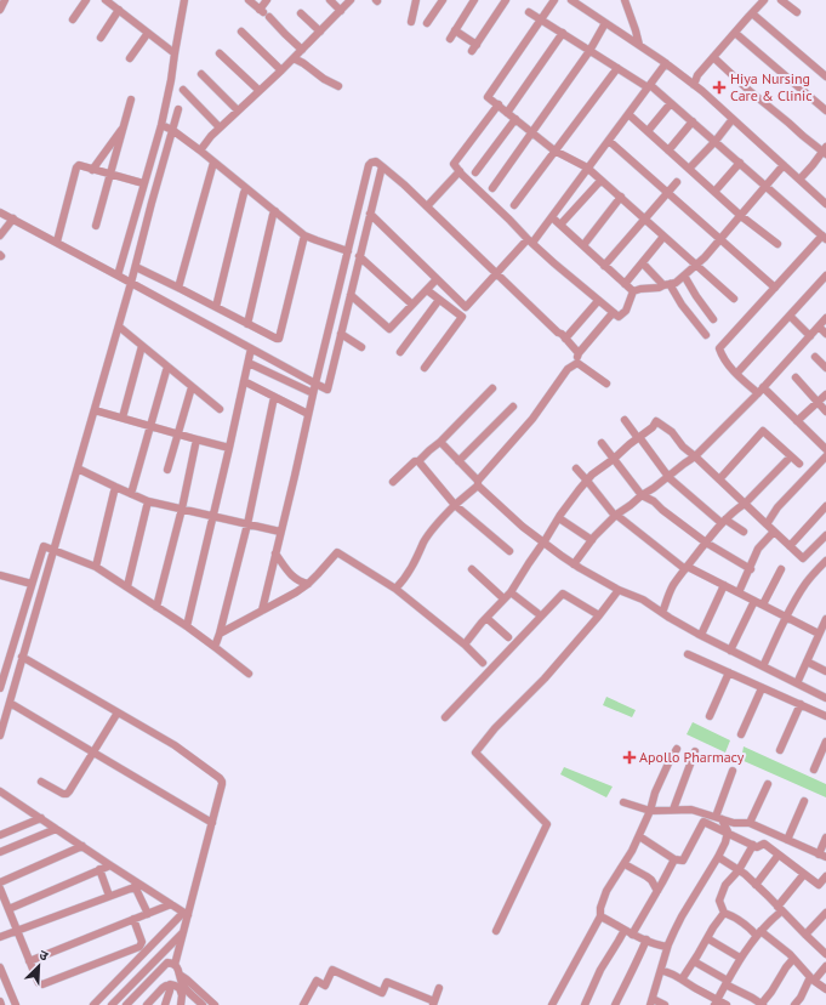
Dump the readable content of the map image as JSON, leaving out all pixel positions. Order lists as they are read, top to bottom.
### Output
{
  "places": {
    "health": ["Hiya Nursing Care & Clinic", "Apollo Pharmacy"]
  },
  "north": "top right"
}
